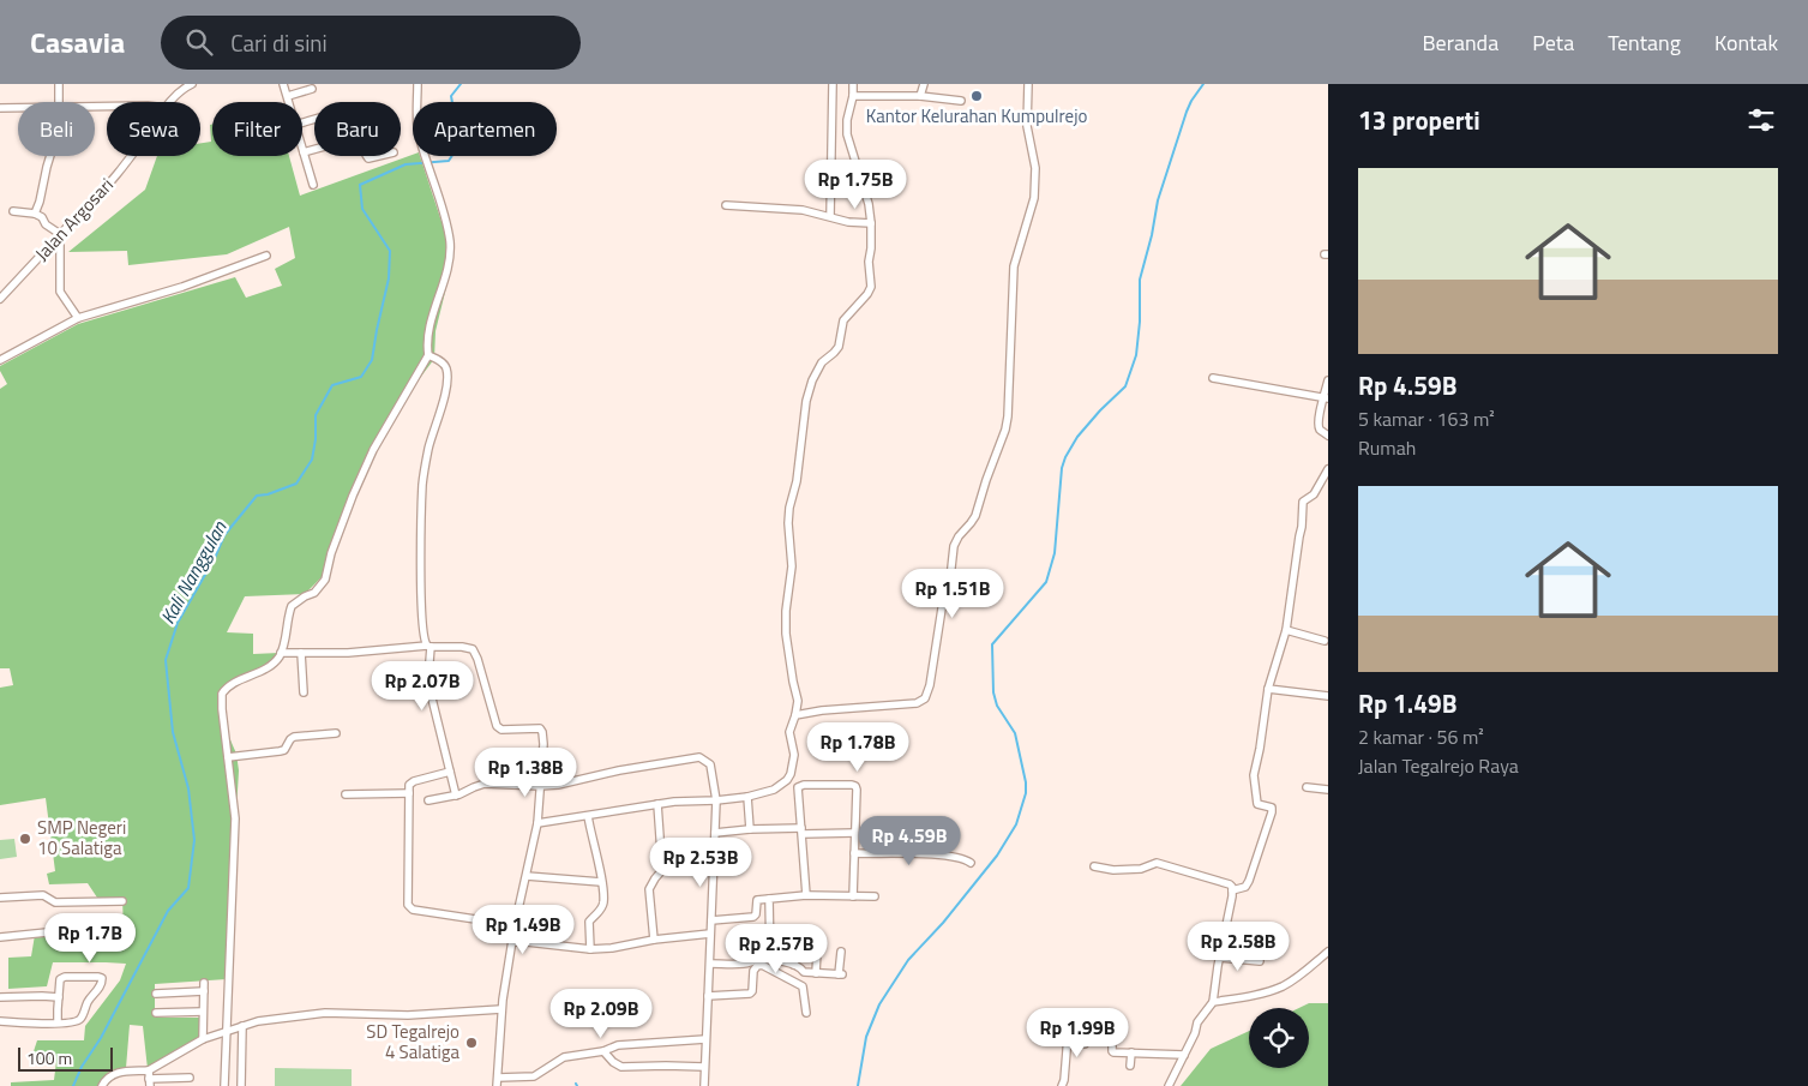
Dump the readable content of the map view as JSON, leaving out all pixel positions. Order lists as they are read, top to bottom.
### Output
{
  "streets": {
    "street": ["Jalan Argosari"]
  },
  "water": ["Kali Nanggulan"],
  "places": ["Kantor Kelurahan Kumpulrejo", "SMP Negeri 10 Salatiga", "SD Tegalrejo 4 Salatiga"],
  "scale_bar": "100 m",
  "page": {
    "header": "Casavia",
    "search": "Cari di sini",
    "nav": [
      "Beranda",
      "Peta",
      "Tentang",
      "Kontak"
    ],
    "heading": "13 properti",
    "chip": [
      "Beli",
      "Sewa",
      "Filter",
      "Baru",
      "Apartemen"
    ],
    "list": [
      {
        "name": "Rp 4.59B",
        "note": "5 kamar · 163 m² · Rumah"
      },
      {
        "name": "Rp 1.49B",
        "note": "2 kamar · 56 m² · Jalan Tegalrejo Raya"
      }
    ],
    "price": [
      "Rp 1.75B",
      "Rp 1.51B",
      "Rp 2.07B",
      "Rp 1.78B",
      "Rp 1.38B",
      "Rp 4.59B",
      "Rp 2.53B",
      "Rp 1.49B",
      "Rp 1.7B",
      "Rp 2.58B",
      "Rp 2.57B",
      "Rp 2.09B",
      "Rp 1.99B"
    ],
    "scale": "100 m"
  }
}
